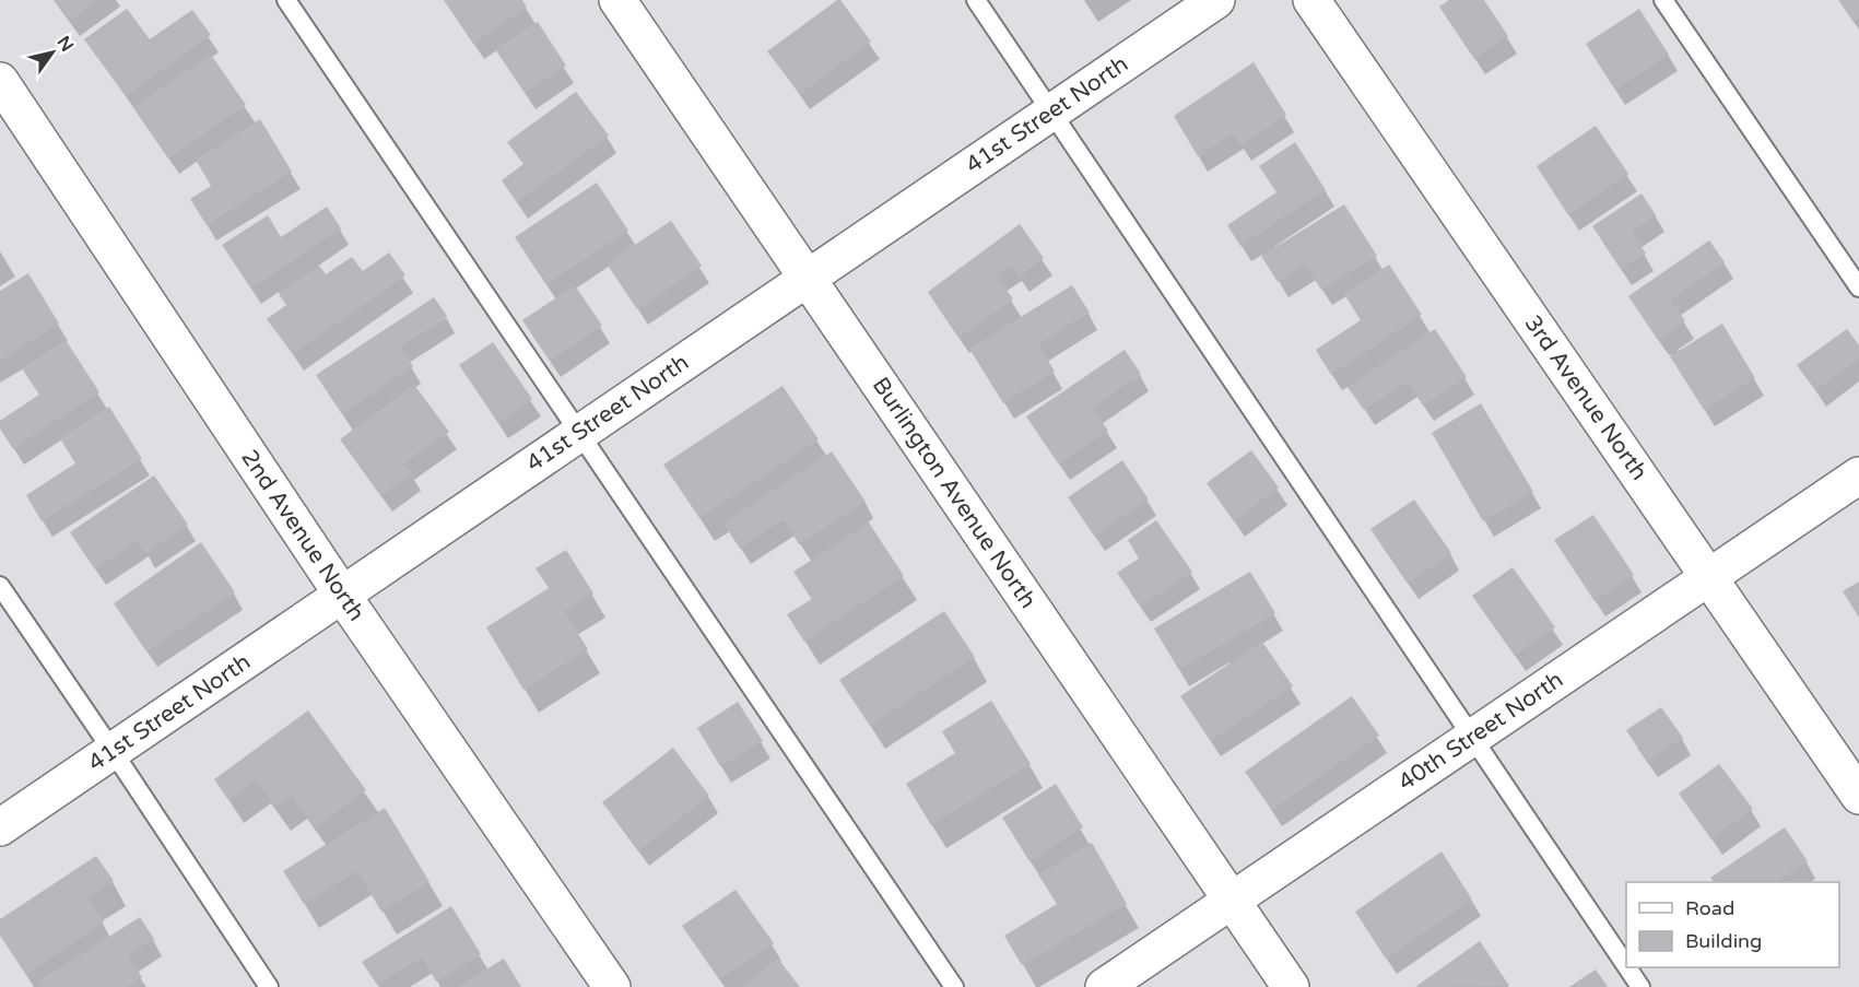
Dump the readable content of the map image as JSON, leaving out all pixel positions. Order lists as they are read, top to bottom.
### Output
{
  "streets": {
    "street": [
      "41st Street North",
      "3rd Avenue North",
      "Burlington Avenue North",
      "2nd Avenue North",
      "40th Street North"
    ]
  },
  "crossings": [
    ["41st Street North", "Burlington Avenue North"],
    ["41st Street North", "2nd Avenue North"],
    ["3rd Avenue North", "40th Street North"],
    ["Burlington Avenue North", "40th Street North"]
  ],
  "legend": ["Road", "Building"],
  "north": "top right"
}
